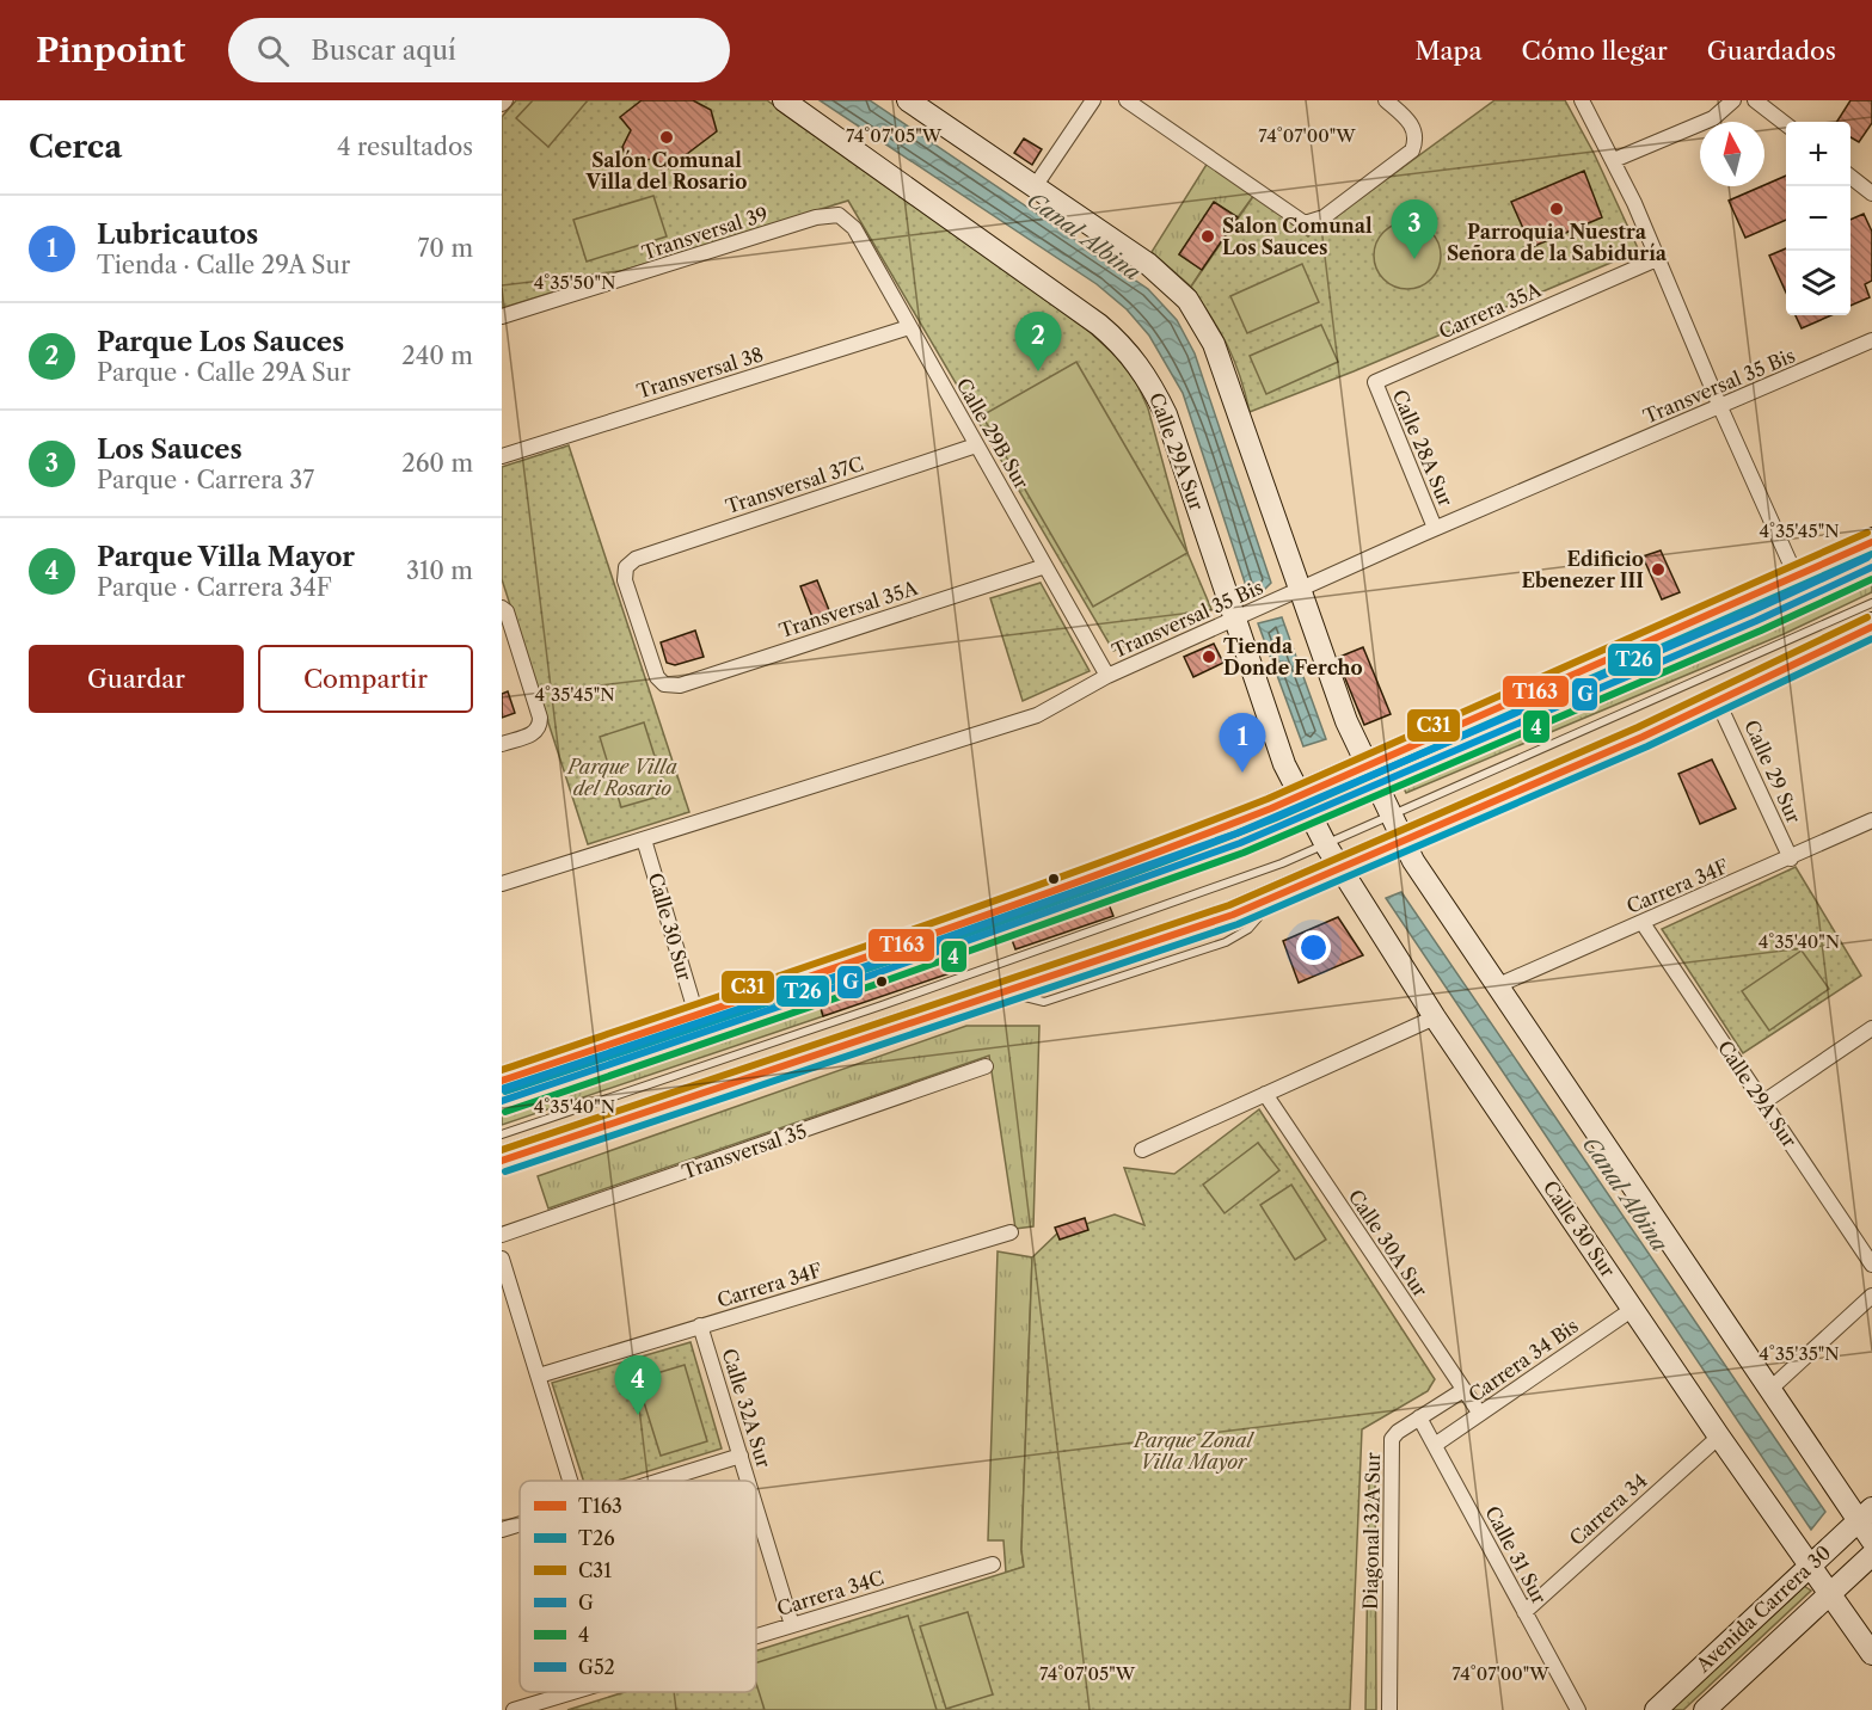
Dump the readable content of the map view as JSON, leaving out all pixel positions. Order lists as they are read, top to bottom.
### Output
{
  "streets": {
    "street": [
      "Transversal 39",
      "Carrera 35A",
      "Transversal 38",
      "Transversal 35 Bis",
      "Calle 29B Sur",
      "Calle 28A Sur",
      "Calle 29A Sur",
      "Transversal 37C",
      "Transversal 35A",
      "Calle 29 Sur",
      "Carrera 34F",
      "Calle 30 Sur",
      "Transversal 35",
      "Calle 30A Sur",
      "Carrera 34 Bis",
      "Calle 32A Sur",
      "Carrera 34",
      "Diagonal 32A Sur",
      "Calle 31 Sur",
      "Carrera 34C",
      "Avenida Carrera 30"
    ]
  },
  "crossings": [
    ["Transversal 39", "Calle 29B Sur"],
    ["Carrera 35A", "Calle 28A Sur"],
    ["Transversal 38", "Calle 29B Sur"],
    ["Transversal 35 Bis", "Calle 29B Sur"],
    ["Transversal 35 Bis", "Calle 28A Sur"],
    ["Transversal 35 Bis", "Calle 29A Sur"],
    ["Transversal 35 Bis", "Calle 30 Sur"],
    ["Calle 29B Sur", "Transversal 37C"],
    ["Calle 29B Sur", "Transversal 35A"],
    ["Calle 29A Sur", "Carrera 34F"],
    ["Calle 29A Sur", "Calle 30 Sur"],
    ["Transversal 37C", "Transversal 35A"],
    ["Calle 29 Sur", "Carrera 34F"],
    ["Carrera 34F", "Calle 32A Sur"],
    ["Calle 30 Sur", "Carrera 34 Bis"],
    ["Calle 30 Sur", "Carrera 34"],
    ["Calle 30 Sur", "Avenida Carrera 30"],
    ["Calle 30A Sur", "Carrera 34 Bis"],
    ["Calle 30A Sur", "Diagonal 32A Sur"],
    ["Carrera 34 Bis", "Calle 31 Sur"],
    ["Calle 32A Sur", "Carrera 34C"],
    ["Carrera 34", "Calle 31 Sur"],
    ["Diagonal 32A Sur", "Calle 31 Sur"]
  ],
  "water": ["Canal Albina"],
  "parks": ["Parque Villa del Rosario", "Parque Zonal Villa Mayor"],
  "places": [
    "Salón Comunal Villa del Rosario",
    "Parroquia Nuestra Señora de la Sabiduría",
    "Salon Comunal Los Sauces",
    "Edificio Ebenezer III",
    "Tienda Donde Fercho"
  ],
  "lines": [
    "transit line C31",
    "transit line T163",
    "transit line T26",
    "transit line G52",
    "transit line G",
    "transit line 4"
  ],
  "legend": [
    "T163",
    "T26",
    "C31",
    "G",
    "4",
    "G52"
  ],
  "north": "top",
  "page": {
    "header": "Pinpoint",
    "search": "Buscar aquí",
    "nav": ["Mapa", "Cómo llegar", "Guardados"],
    "heading": ["Cerca", "4 resultados"],
    "map_buttons": ["+", "−"],
    "list": [
      {
        "mark": "1",
        "name": "Lubricautos",
        "note": "Tienda · Calle 29A Sur",
        "value": "70 m"
      },
      {
        "mark": "2",
        "name": "Parque Los Sauces",
        "note": "Parque · Calle 29A Sur",
        "value": "240 m"
      },
      {
        "mark": "3",
        "name": "Los Sauces",
        "note": "Parque · Carrera 37",
        "value": "260 m"
      },
      {
        "mark": "4",
        "name": "Parque Villa Mayor",
        "note": "Parque · Carrera 34F",
        "value": "310 m"
      }
    ],
    "pins": [
      "3",
      "2",
      "1",
      "4"
    ],
    "buttons": ["Guardar", "Compartir"]
  },
  "coordinates": [
    "74°07'05\"W",
    "74°07'00\"W",
    "4°35'50\"N",
    "4°35'45\"N",
    "4°35'40\"N",
    "4°35'35\"N"
  ]
}
